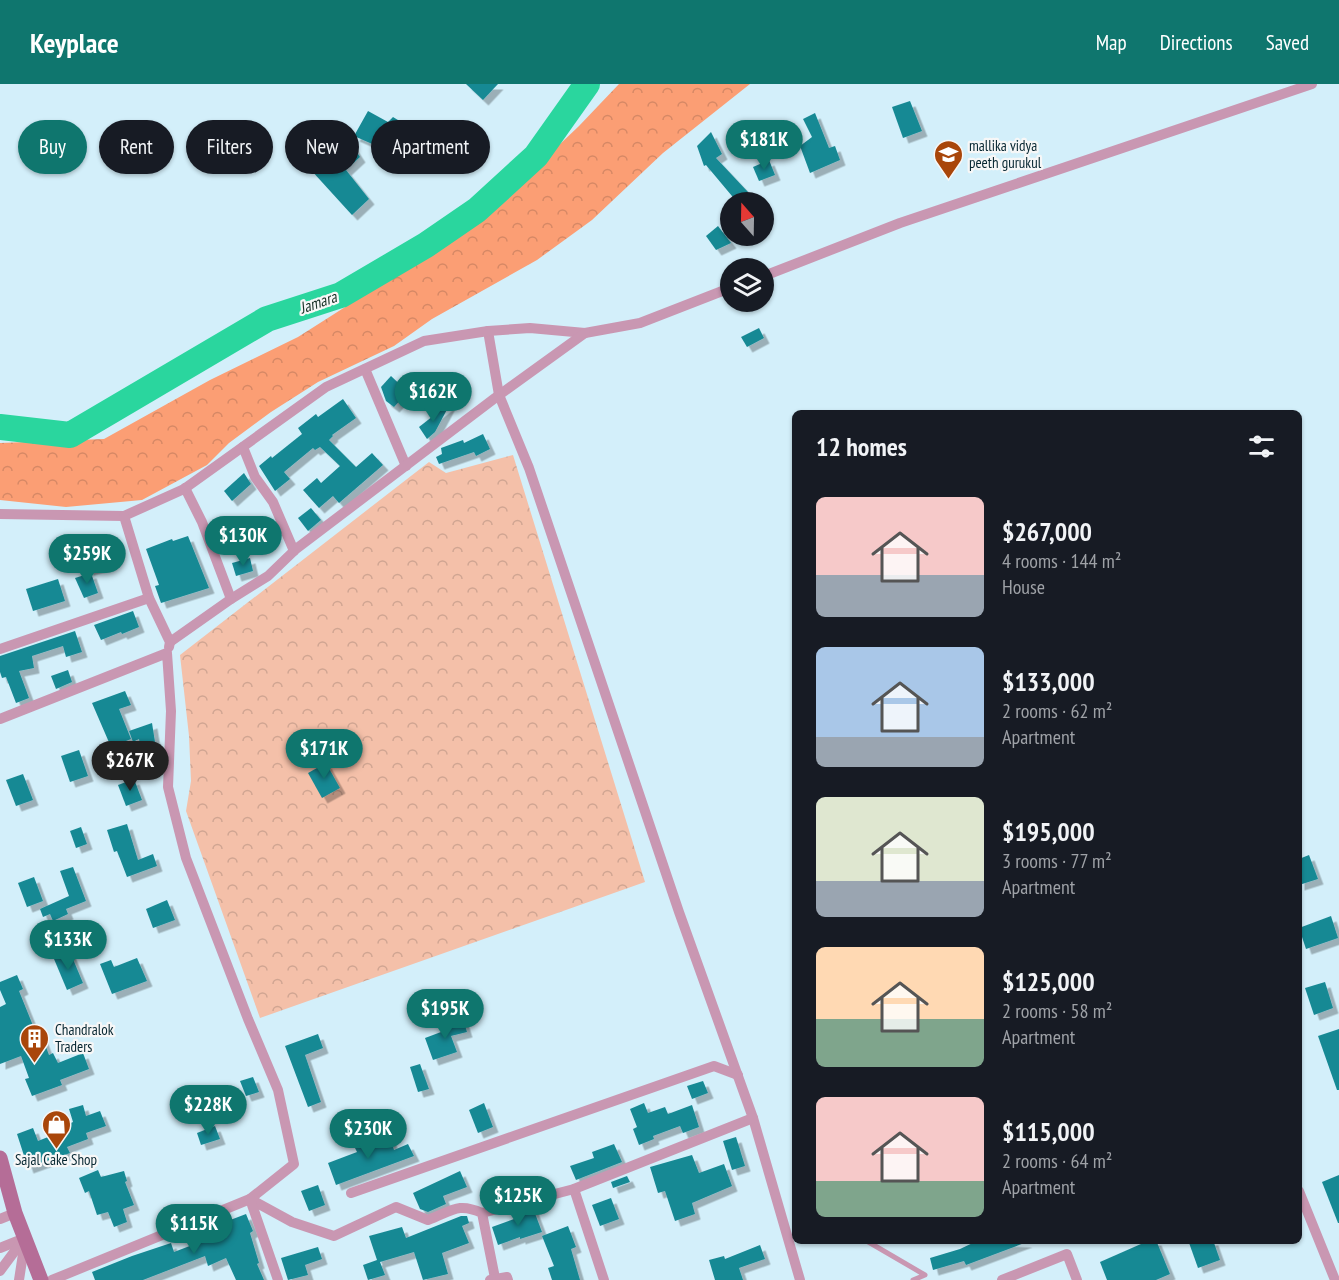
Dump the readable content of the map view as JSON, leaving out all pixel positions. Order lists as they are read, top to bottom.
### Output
{
  "water": ["Jamara"],
  "places": {
    "school or university": ["mallika vidya peeth gurukul"],
    "building": ["Chandralok Traders"],
    "shop": ["Sajal Cake Shop"]
  },
  "north": "top",
  "page": {
    "header": "Keyplace",
    "nav": ["Map", "Directions", "Saved"],
    "price": [
      "$181K",
      "$162K",
      "$130K",
      "$259K",
      "$171K",
      "$267K",
      "$133K",
      "$195K",
      "$228K",
      "$230K",
      "$125K",
      "$115K"
    ],
    "chip": [
      "Buy",
      "Rent",
      "Filters",
      "New",
      "Apartment"
    ],
    "heading": "12 homes",
    "list": [
      {
        "name": "$267,000",
        "note": "4 rooms · 144 m² · House"
      },
      {
        "name": "$133,000",
        "note": "2 rooms · 62 m² · Apartment"
      },
      {
        "name": "$195,000",
        "note": "3 rooms · 77 m² · Apartment"
      },
      {
        "name": "$125,000",
        "note": "2 rooms · 58 m² · Apartment"
      },
      {
        "name": "$115,000",
        "note": "2 rooms · 64 m² · Apartment"
      }
    ]
  }
}
